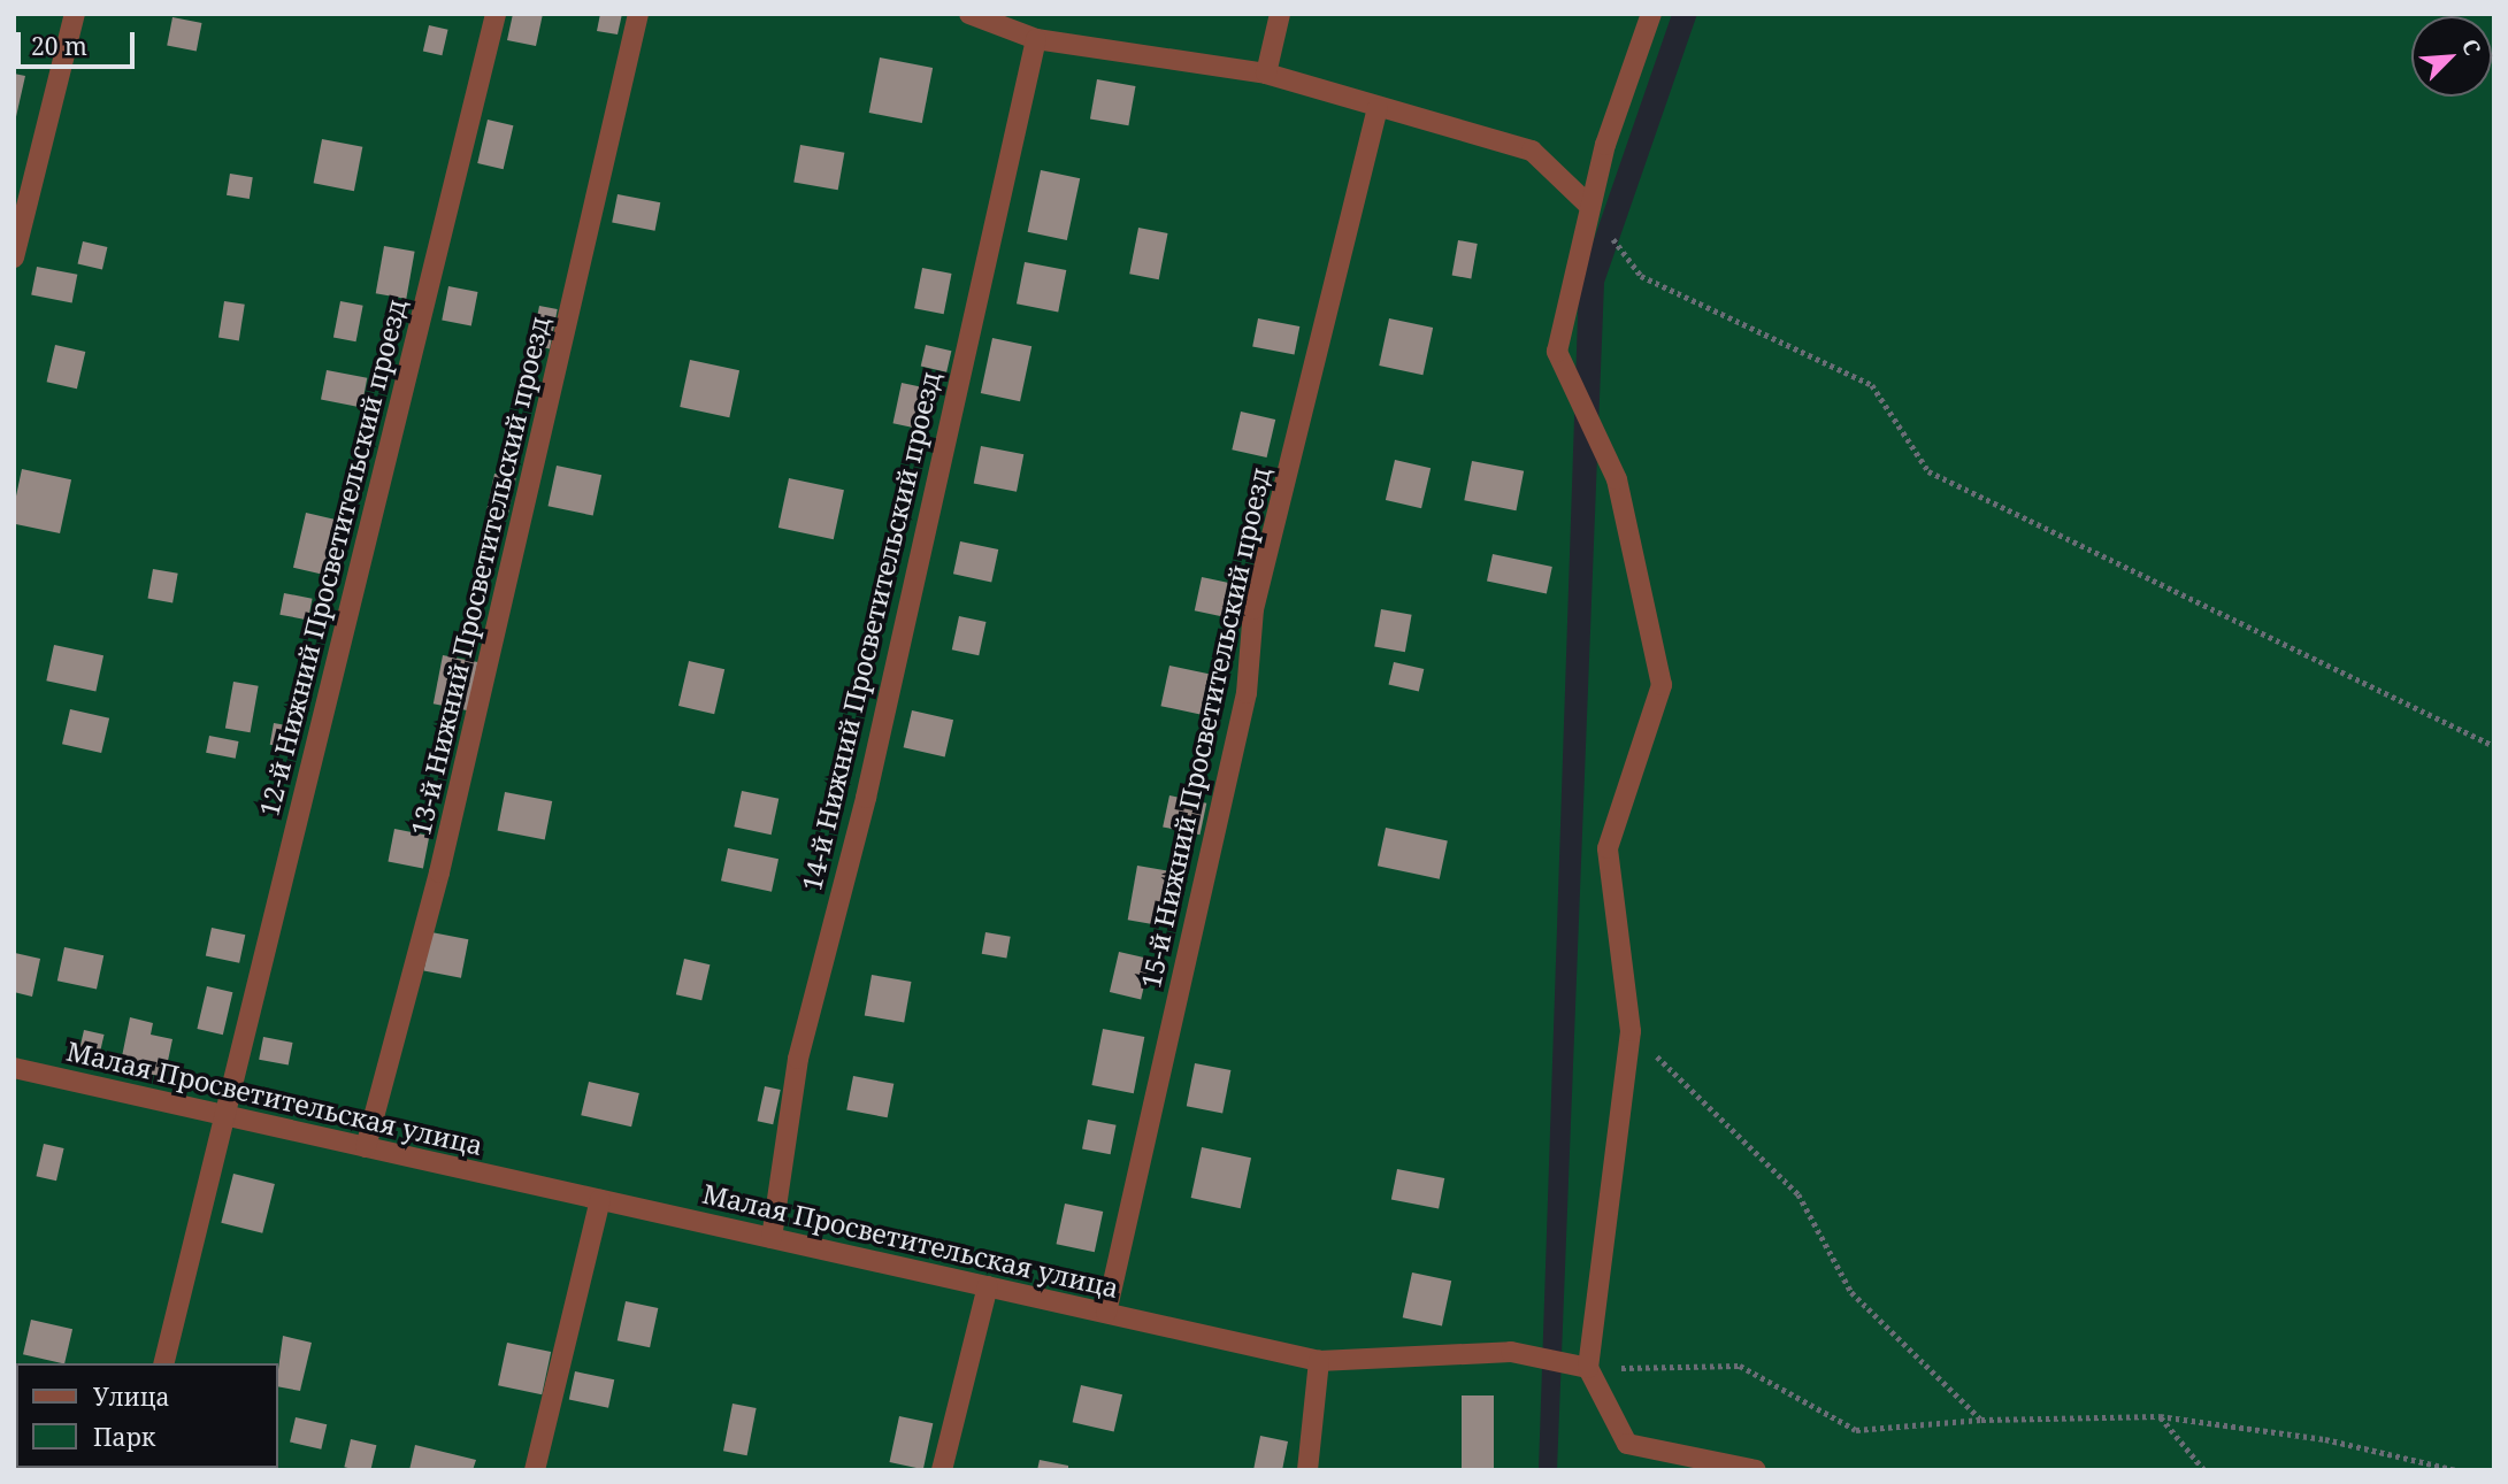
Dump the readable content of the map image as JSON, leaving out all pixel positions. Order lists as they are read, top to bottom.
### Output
{
  "streets": {
    "lane": [
      "12-й Нижний Просветительский проезд",
      "13-й Нижний Просветительский проезд",
      "14-й Нижний Просветительский проезд",
      "15-й Нижний Просветительский проезд",
      "Малая Просветительская улица"
    ]
  },
  "crossings": [
    ["12-й Нижний Просветительский проезд", "Малая Просветительская улица"],
    ["13-й Нижний Просветительский проезд", "Малая Просветительская улица"],
    ["14-й Нижний Просветительский проезд", "Малая Просветительская улица"],
    ["15-й Нижний Просветительский проезд", "Малая Просветительская улица"]
  ],
  "legend": ["Улица", "Парк"],
  "scale_bar": "20 m",
  "north": "top right"
}
